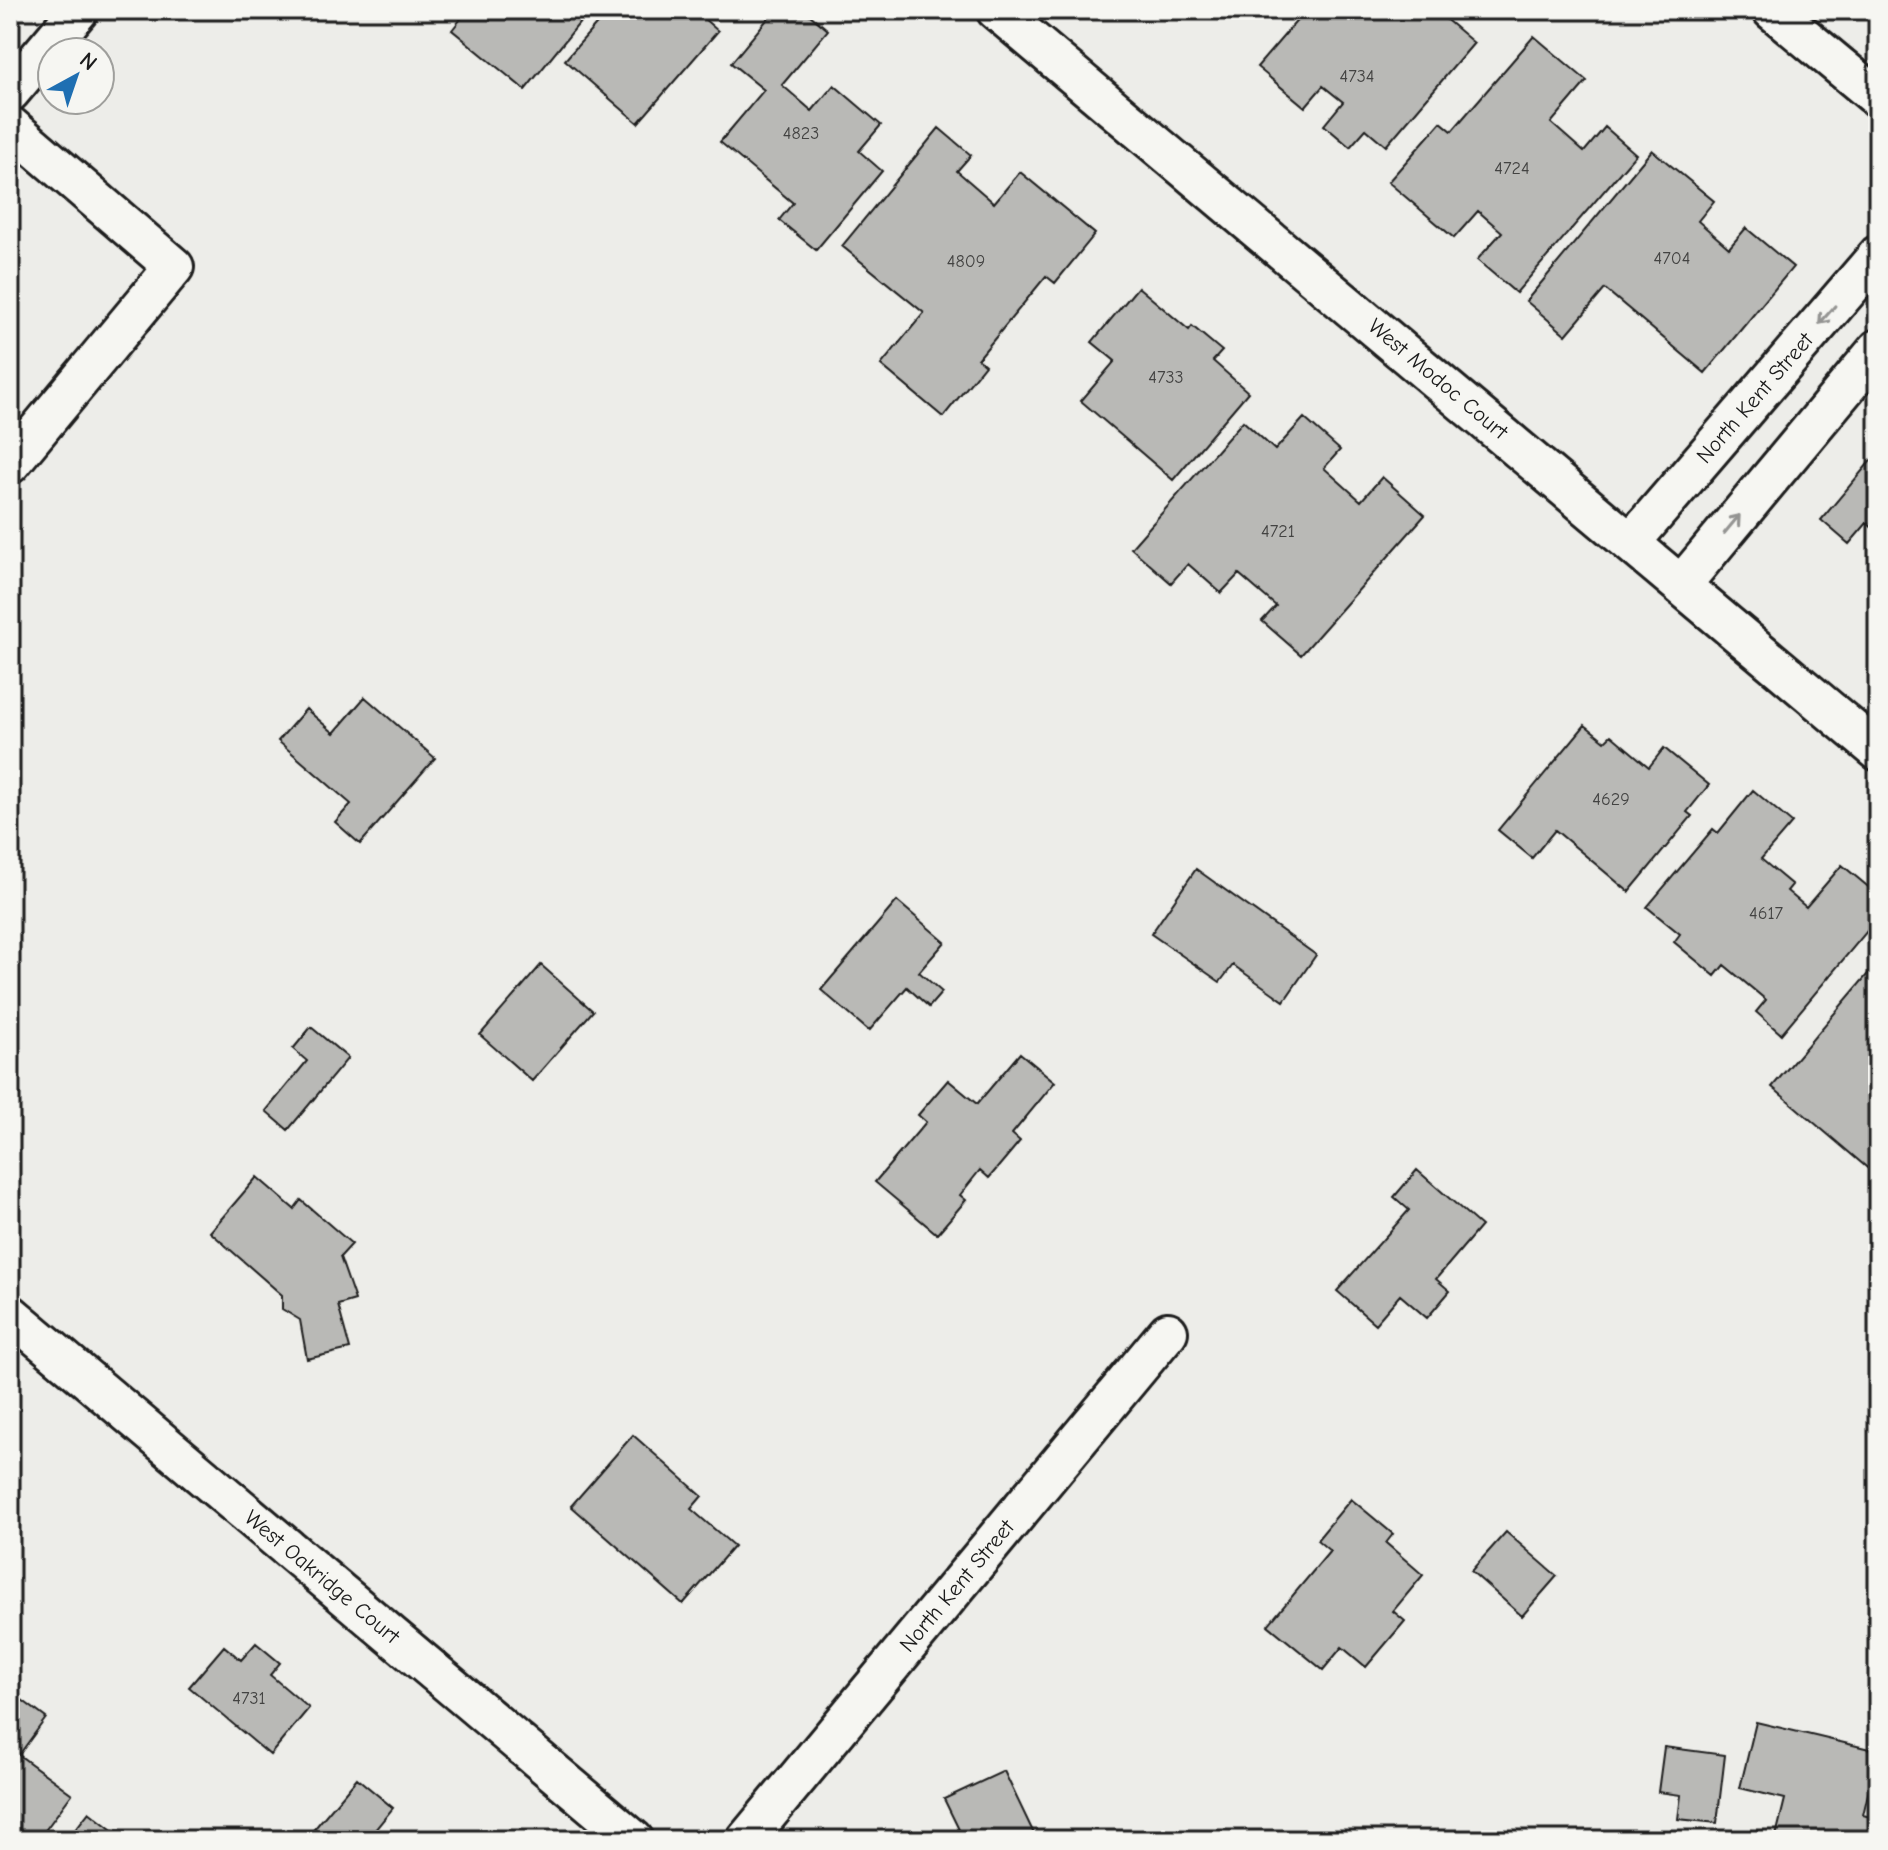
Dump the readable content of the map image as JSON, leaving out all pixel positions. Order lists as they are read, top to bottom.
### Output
{
  "streets": {
    "street": ["West Modoc Court", "North Kent Street", "West Oakridge Court"]
  },
  "crossings": [
    ["West Modoc Court", "North Kent Street"]
  ],
  "house_numbers": [
    "4734",
    "4823",
    "4724",
    "4704",
    "4809",
    "4733",
    "4721",
    "4629",
    "4617",
    "4731"
  ],
  "north": "top right"
}
